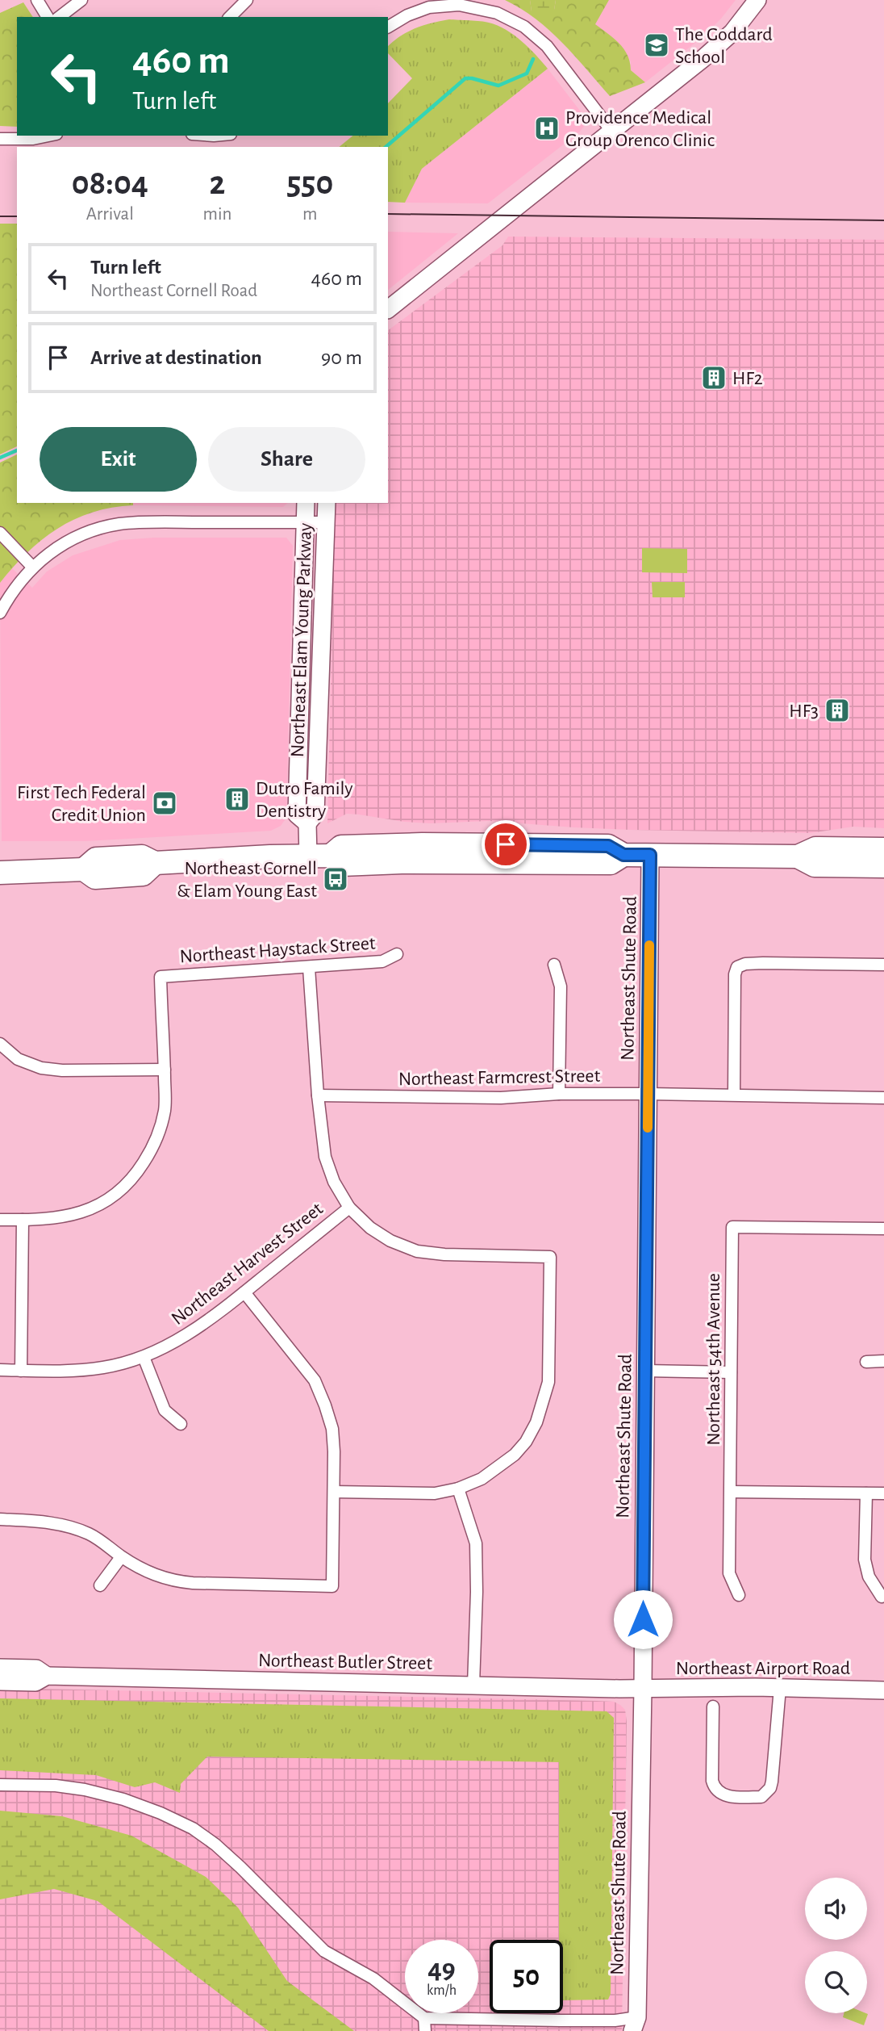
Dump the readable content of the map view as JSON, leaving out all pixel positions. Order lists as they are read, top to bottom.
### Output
{
  "streets": {
    "street": [
      "Northeast Elam Young Parkway",
      "Northeast Haystack Street",
      "Northeast Shute Road",
      "Northeast Farmcrest Street",
      "Northeast Harvest Street",
      "Northeast 54th Avenue",
      "Northeast Butler Street",
      "Northeast Airport Road"
    ]
  },
  "crossings": [
    ["Northeast Shute Road", "Northeast Farmcrest Street"],
    ["Northeast Shute Road", "Northeast Butler Street"],
    ["Northeast Shute Road", "Northeast Airport Road"],
    ["Northeast Butler Street", "Northeast Airport Road"]
  ],
  "places": {
    "school or university": ["The Goddard School"],
    "hospital": ["Providence Medical Group Orenco Clinic"],
    "building": ["HF2", "HF3", "Dutro Family Dentistry"],
    "bank": ["First Tech Federal Credit Union"],
    "bus stop": ["Northeast Cornell & Elam Young East"]
  },
  "page": {
    "turn": ["460 m", "Turn left"],
    "eta": [
      "08:04",
      "Arrival",
      "2",
      "min",
      "550",
      "m"
    ],
    "list": [
      {
        "name": "Turn left",
        "note": "Northeast Cornell Road",
        "value": "460 m"
      },
      {
        "name": "Arrive at destination",
        "value": "90 m"
      }
    ],
    "buttons": ["Exit", "Share"],
    "speed": "49 km/h",
    "limit": "50"
  }
}
